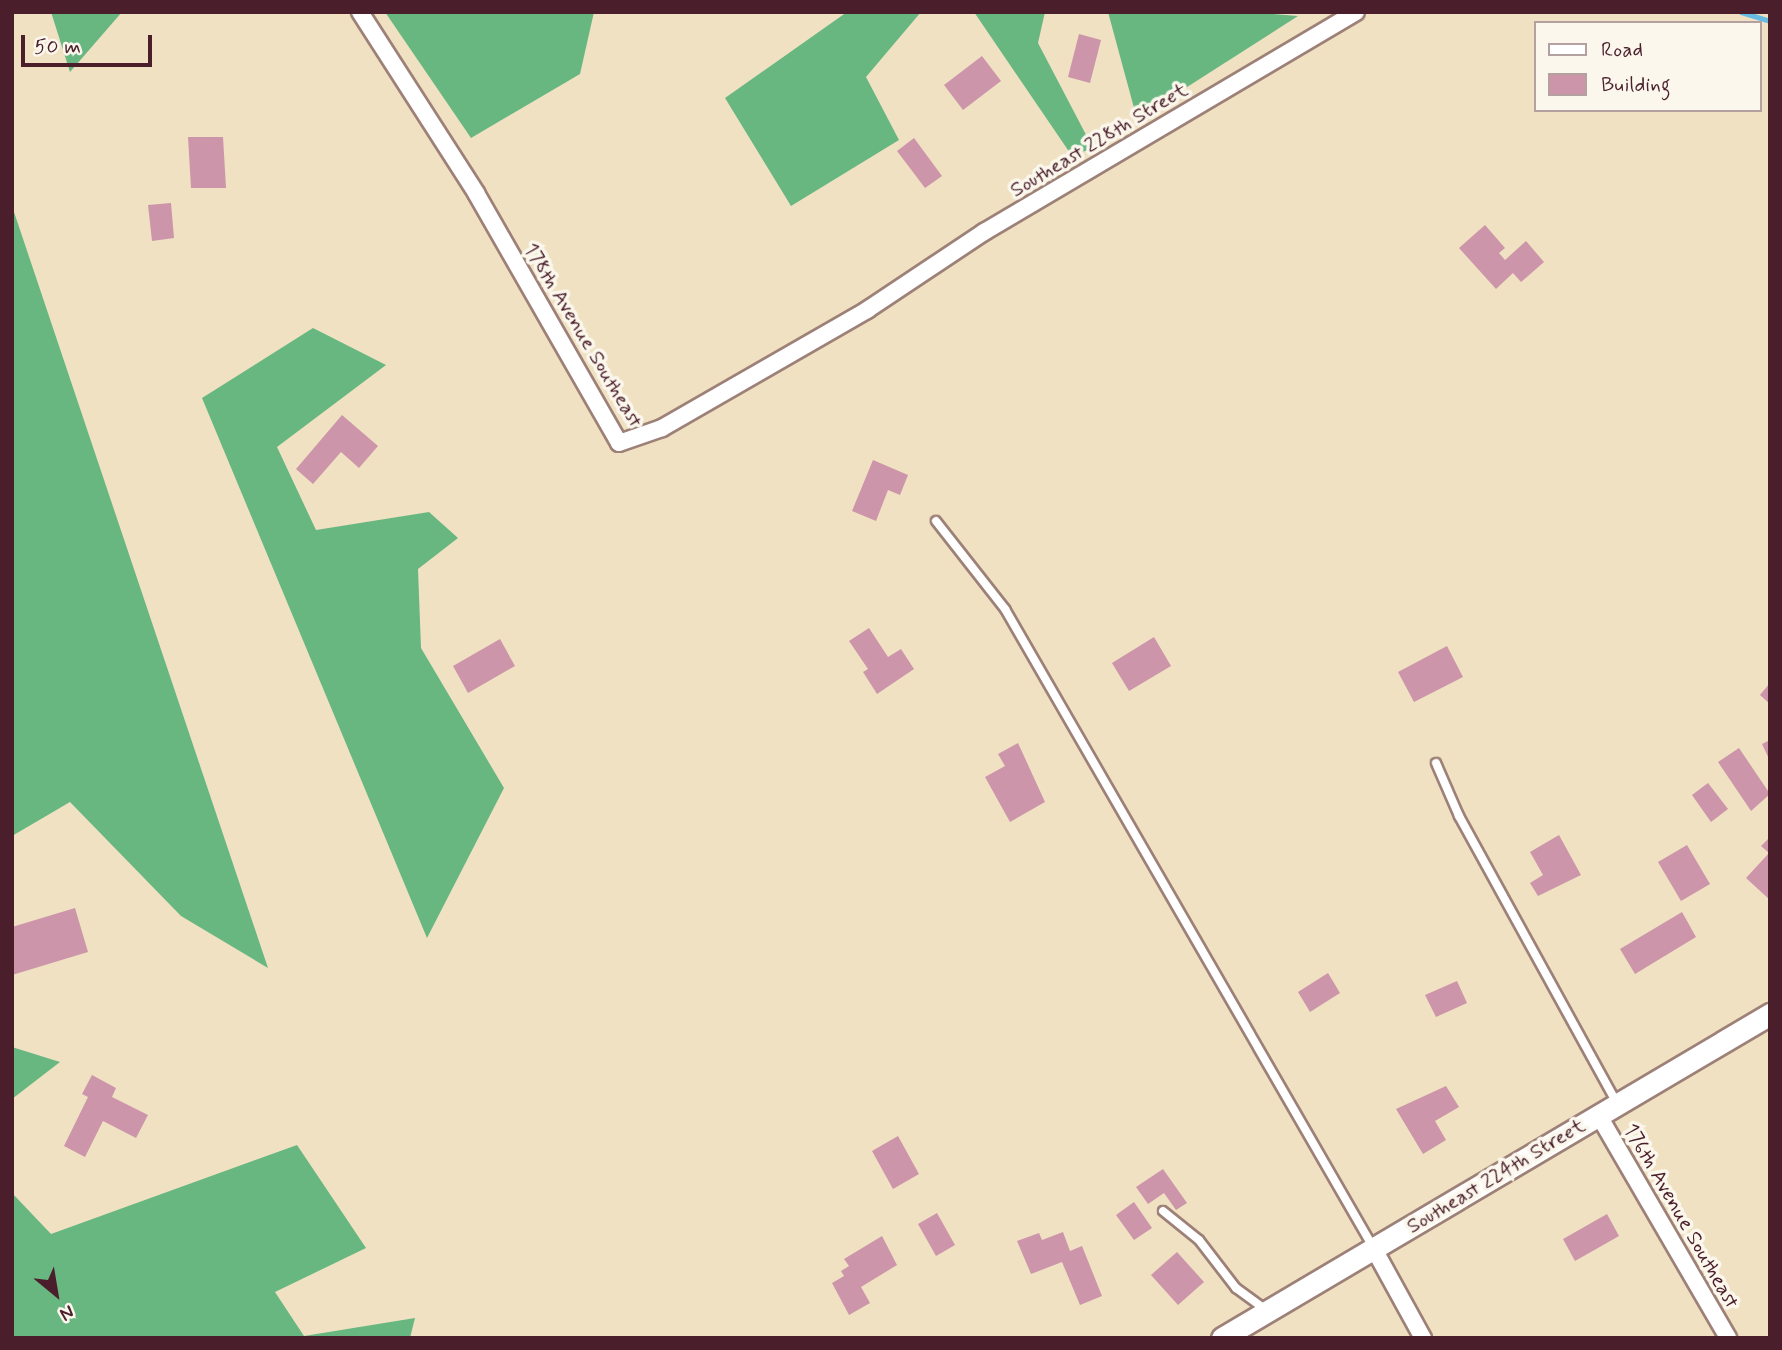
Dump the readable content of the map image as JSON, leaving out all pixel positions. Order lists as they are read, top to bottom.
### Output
{
  "streets": {
    "street": [
      "Southeast 228th Street",
      "178th Avenue Southeast",
      "Southeast 224th Street",
      "176th Avenue Southeast"
    ]
  },
  "crossings": [
    ["Southeast 228th Street", "178th Avenue Southeast"],
    ["Southeast 224th Street", "176th Avenue Southeast"]
  ],
  "legend": ["Road", "Building"],
  "scale_bar": "50 m",
  "north": "bottom right"
}
